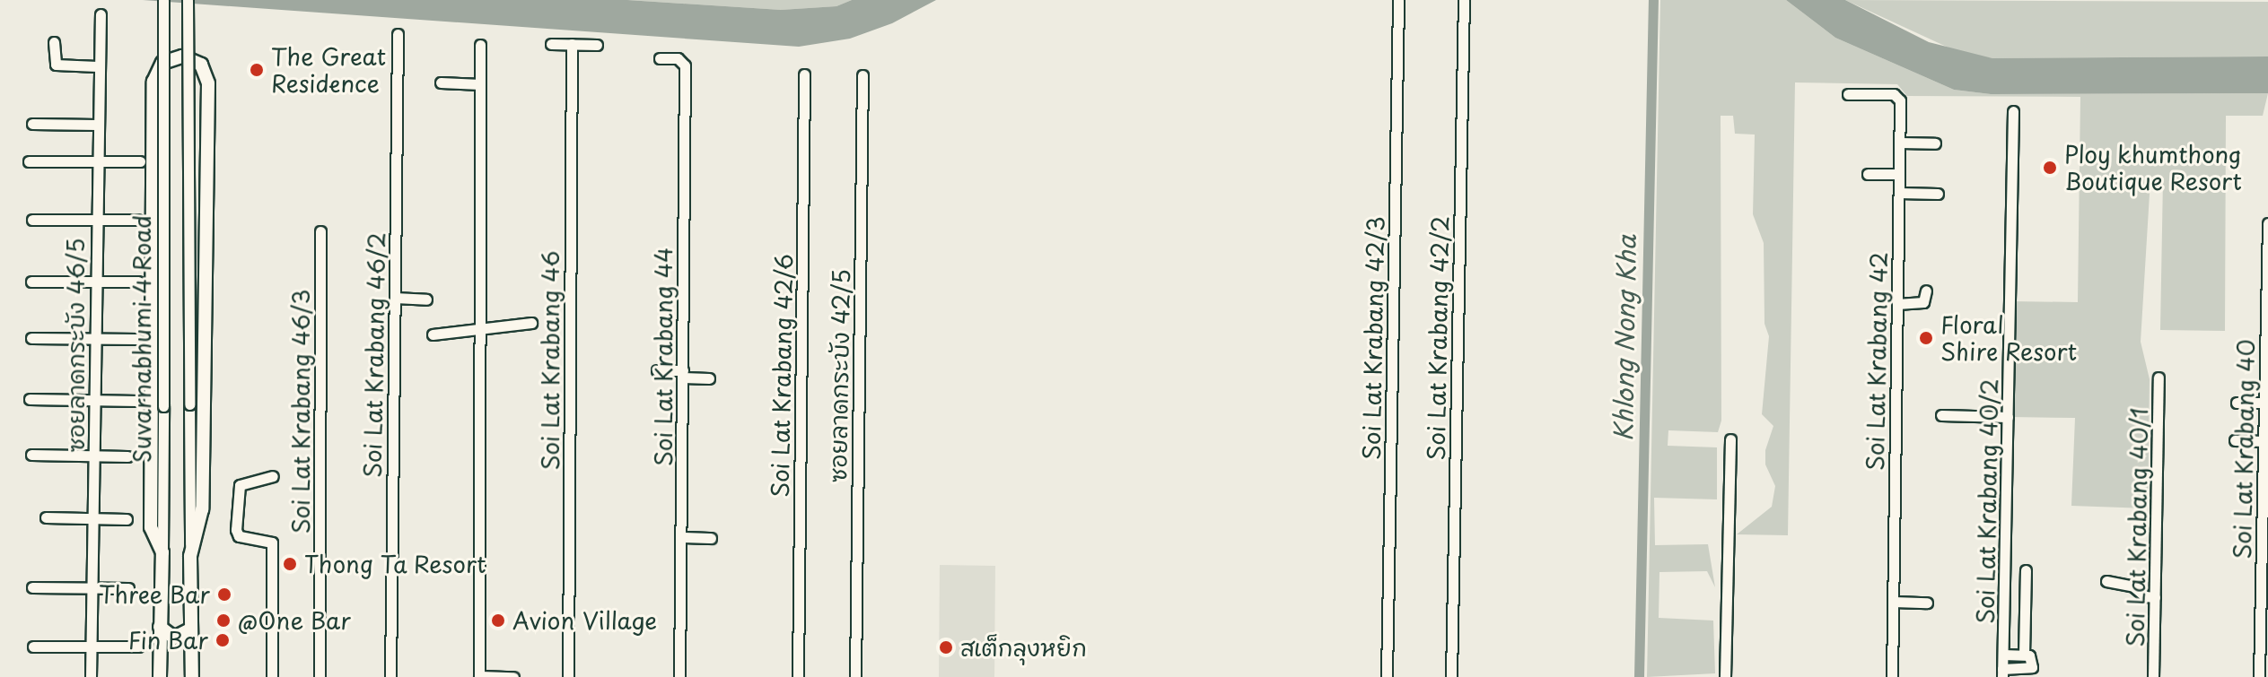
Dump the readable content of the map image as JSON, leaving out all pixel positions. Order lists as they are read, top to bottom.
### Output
{
  "streets": {
    "street": [
      "Soi Lat Krabang 42/3",
      "Soi Lat Krabang 42/2",
      "Suvarnabhumi 4 Road",
      "ซอยลาดกระบัง 46/5",
      "Soi Lat Krabang 46/2",
      "Soi Lat Krabang 44",
      "Soi Lat Krabang 46",
      "Soi Lat Krabang 42",
      "Soi Lat Krabang 42/6",
      "ซอยลาดกระบัง 42/5",
      "Soi Lat Krabang 46/3",
      "Soi Lat Krabang 40",
      "Soi Lat Krabang 40/2",
      "Soi Lat Krabang 40/1"
    ]
  },
  "water": ["Khlong Nong Kha"],
  "places": [
    "The Great Residence",
    "Ploy khumthong Boutique Resort",
    "Floral Shire Resort",
    "Thong Ta Resort",
    "Three Bar",
    "@One Bar",
    "Avion Village",
    "Fin Bar",
    "สเต็กลุงหยิก"
  ]
}
